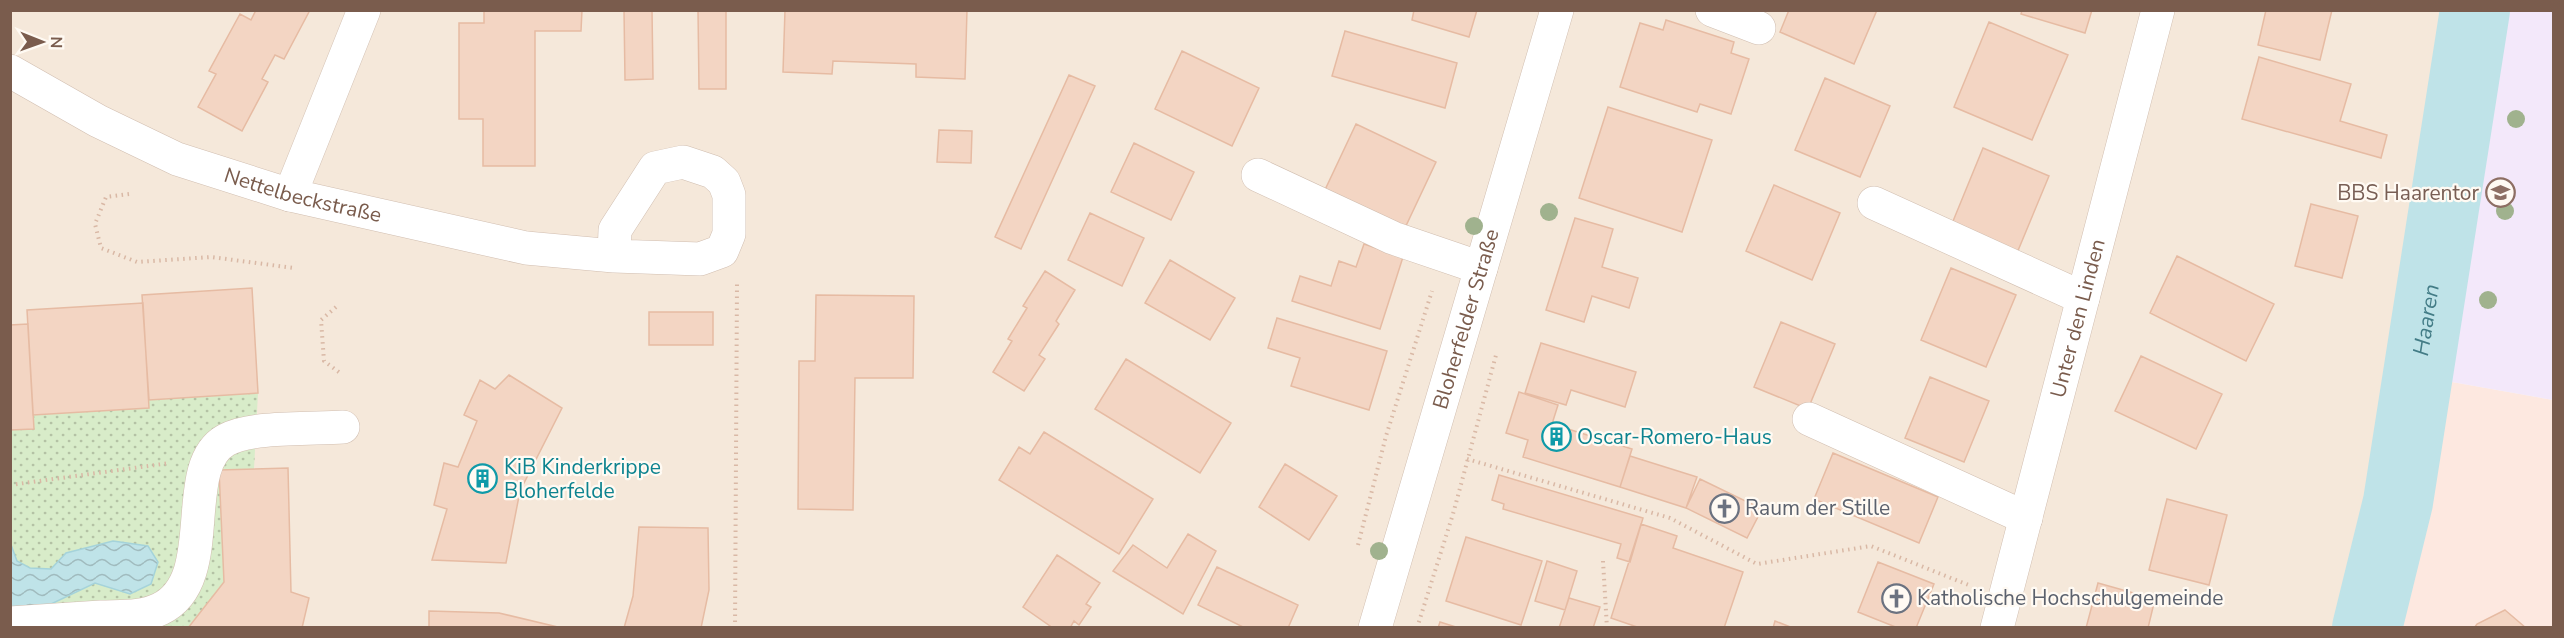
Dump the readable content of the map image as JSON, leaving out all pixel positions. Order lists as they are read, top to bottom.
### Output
{
  "streets": {
    "street": ["Nettelbeckstraße", "Bloherfelder Straße", "Unter den Linden"]
  },
  "water": ["Haaren"],
  "places": {
    "school or university": ["BBS Haarentor"],
    "building": ["Oscar-Romero-Haus", "KiB Kinderkrippe Bloherfelde"],
    "church": ["Raum der Stille", "Katholische Hochschulgemeinde"]
  },
  "north": "right"
}
